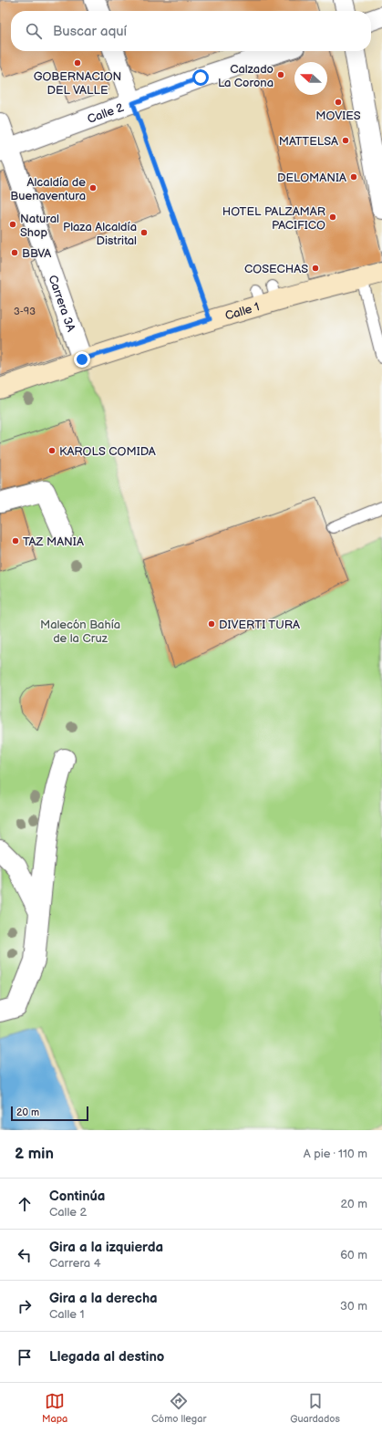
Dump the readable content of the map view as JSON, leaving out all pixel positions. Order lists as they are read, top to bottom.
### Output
{
  "streets": {
    "main road": ["Calle 1"],
    "street": ["Calle 2", "Carrera 3A"]
  },
  "crossings": [
    ["Calle 2", "Carrera 3A"],
    ["Carrera 3A", "Calle 1"]
  ],
  "parks": ["Malecón Bahía de la Cruz"],
  "places": [
    "GOBERNACION DEL VALLE",
    "Calzado La Corona",
    "MOVIES",
    "MATTELSA",
    "DELOMANIA",
    "Alcaldía de Buenaventura",
    "HOTEL PALZAMAR PACIFICO",
    "Natural Shop",
    "Plaza Alcaldía Distrital",
    "BBVA",
    "COSECHAS",
    "KAROLS COMIDA",
    "TAZ MANIA",
    "DIVERTI TURA"
  ],
  "house_numbers": ["3-93"],
  "scale_bar": "20 m",
  "north": "left",
  "page": {
    "search": "Buscar aquí",
    "scale": "20 m",
    "heading": ["2 min", "A pie · 110 m"],
    "list": [
      ["Continúa", "Calle 2", "20 m"],
      ["Gira a la izquierda", "Carrera 4", "60 m"],
      ["Gira a la derecha", "Calle 1", "30 m"],
      "Llegada al destino"
    ],
    "nav": ["Mapa", "Cómo llegar", "Guardados"]
  }
}
